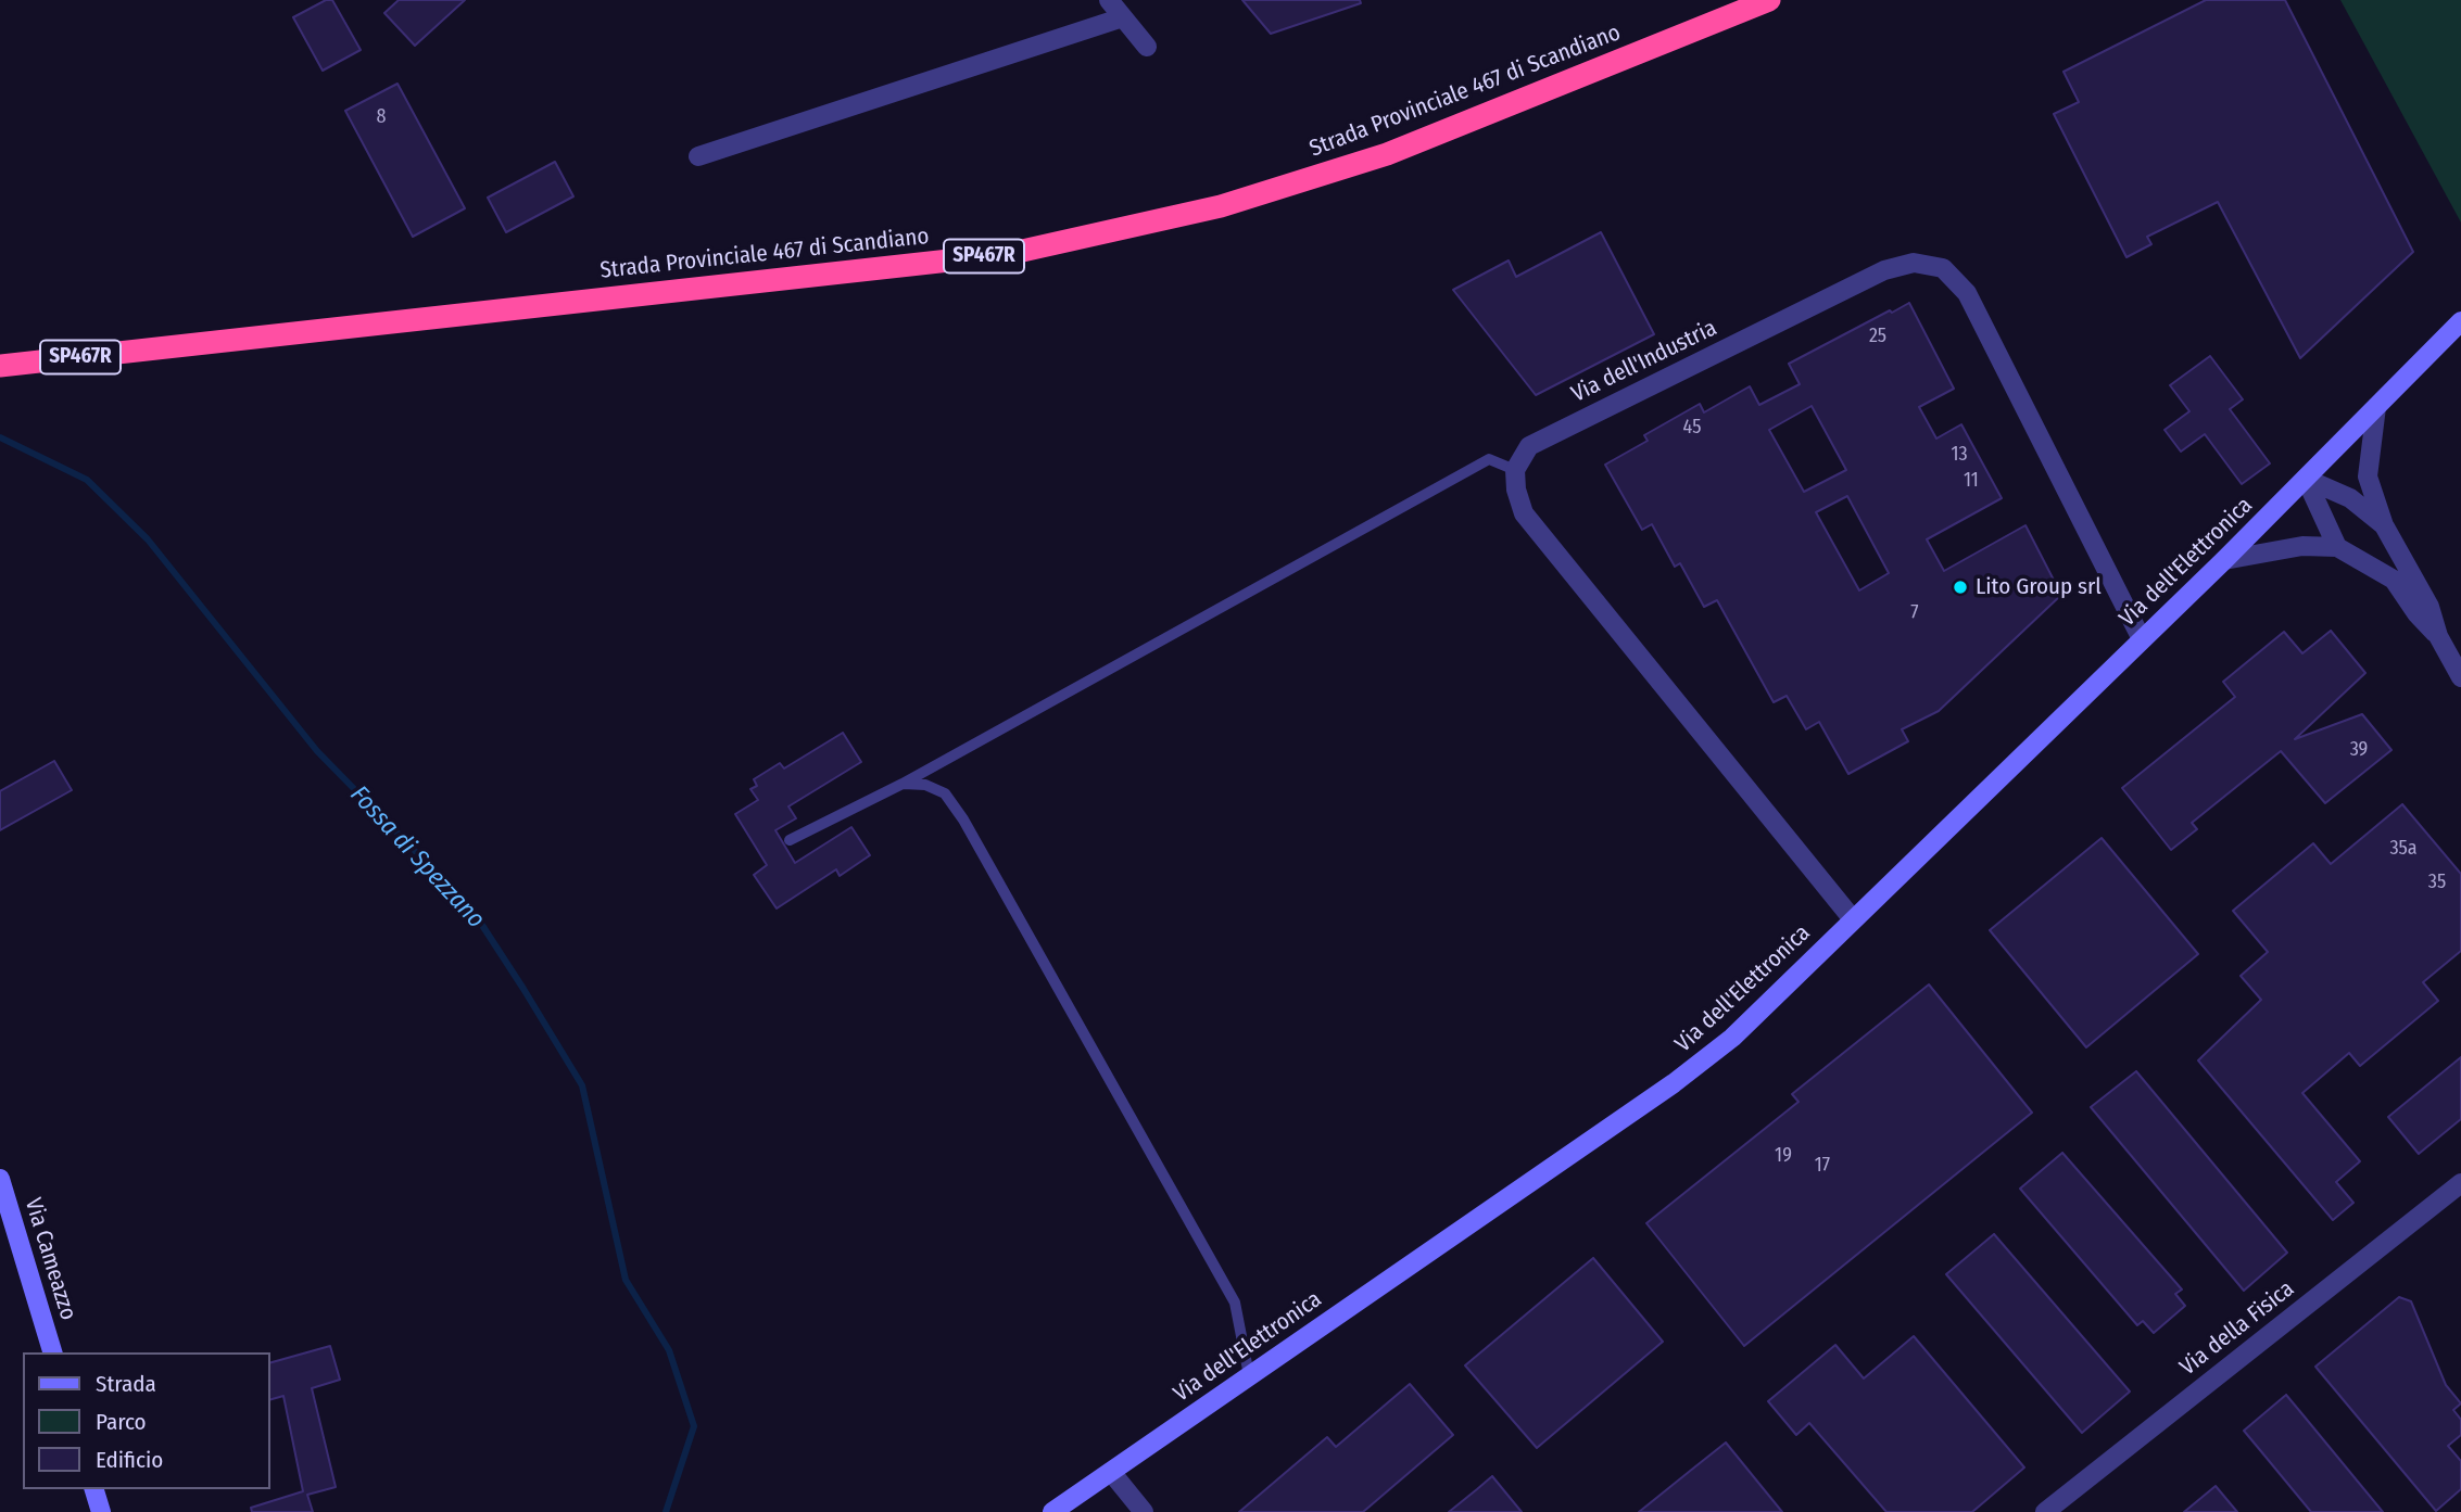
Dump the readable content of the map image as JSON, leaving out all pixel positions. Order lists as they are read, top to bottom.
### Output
{
  "streets": {
    "highway": ["Strada Provinciale 467 di Scandiano", "SP467R"],
    "street": [
      "Via dell'Industria",
      "Via dell'Elettronica",
      "Via Cameazzo",
      "Via della Fisica"
    ]
  },
  "crossings": [
    ["Via dell'Industria", "Via dell'Elettronica"]
  ],
  "water": ["Fossa di Spezzano"],
  "places": ["Lito Group srl"],
  "house_numbers": [
    "8",
    "25",
    "45",
    "13",
    "11",
    "7",
    "39",
    "35a",
    "35",
    "19",
    "17"
  ],
  "legend": ["Strada", "Parco", "Edificio"]
}
